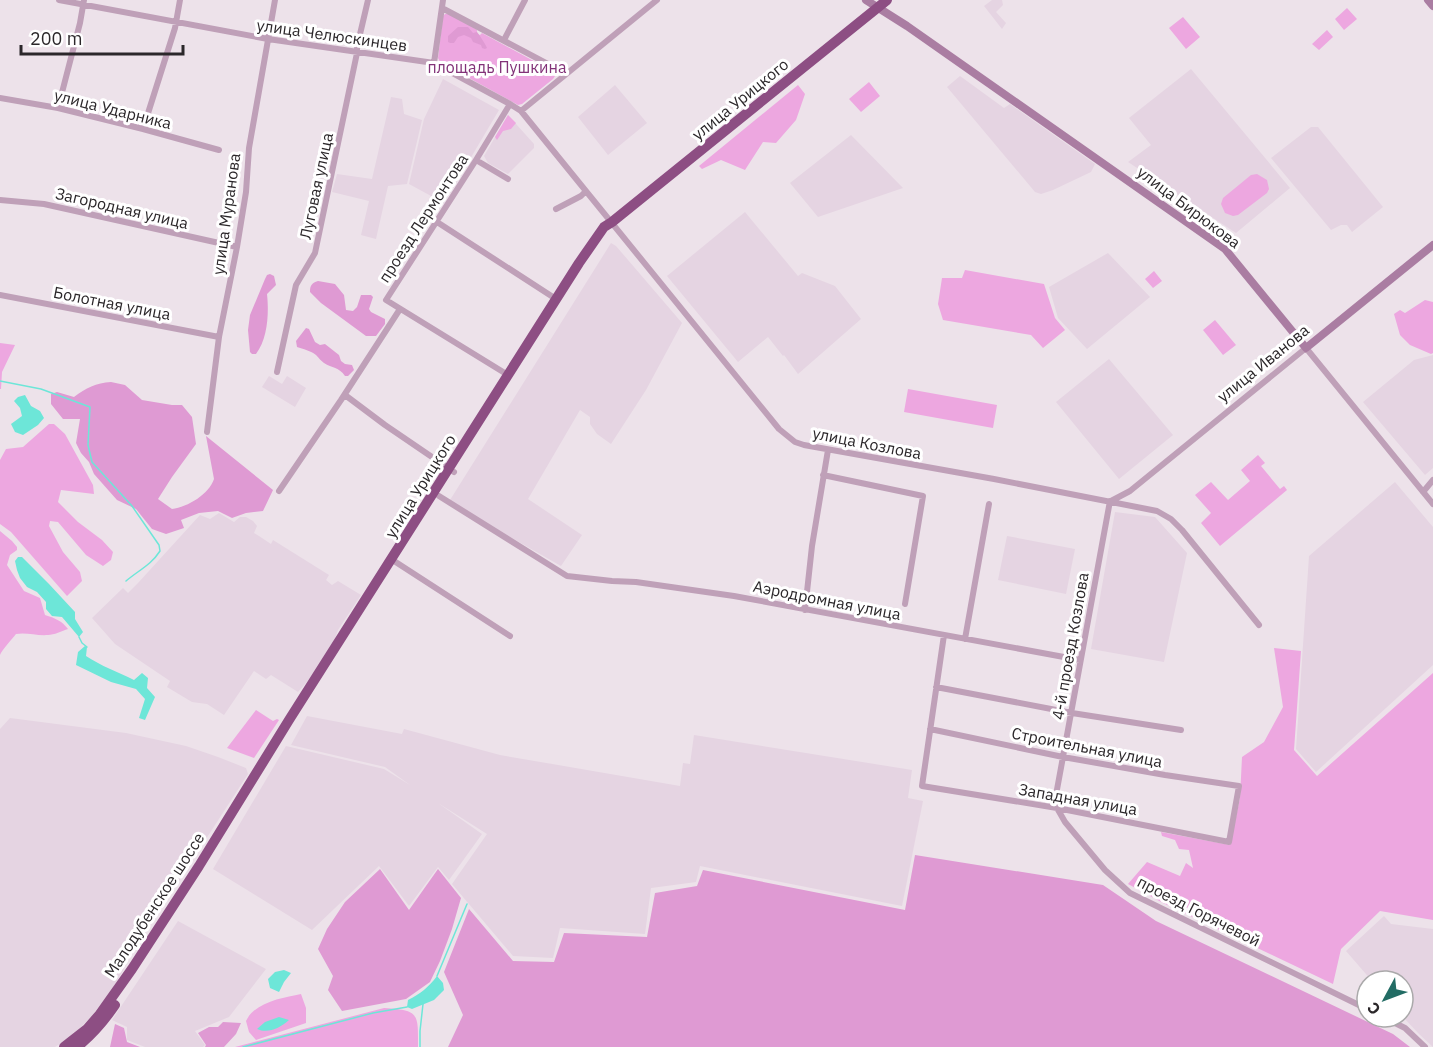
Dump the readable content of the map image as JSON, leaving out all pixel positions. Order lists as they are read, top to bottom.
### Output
{
  "streets": {
    "highway": ["улица Урицкого", "Малодубенское шоссе"],
    "street": [
      "улица Челюскинцев",
      "улица Ударника",
      "Луговая улица",
      "улица Бирюкова",
      "Загородная улица",
      "улица Муранова",
      "проезд Лермонтова",
      "Болотная улица",
      "улица Иванова",
      "улица Козлова",
      "Аэродромная улица",
      "4-й проезд Козлова",
      "Строительная улица",
      "Западная улица",
      "проезд Горячевой"
    ]
  },
  "crossings": [
    ["улица Челюскинцев", "улица Урицкого"],
    ["улица Челюскинцев", "Луговая улица"],
    ["улица Челюскинцев", "улица Муранова"],
    ["улица Челюскинцев", "проезд Лермонтова"],
    ["улица Челюскинцев", "улица Козлова"],
    ["улица Урицкого", "улица Бирюкова"],
    ["улица Урицкого", "улица Козлова"],
    ["улица Урицкого", "Аэродромная улица"],
    ["улица Урицкого", "Малодубенское шоссе"],
    ["улица Бирюкова", "улица Иванова"],
    ["Загородная улица", "улица Муранова"],
    ["улица Муранова", "Болотная улица"],
    ["улица Иванова", "улица Козлова"],
    ["улица Иванова", "4-й проезд Козлова"],
    ["улица Козлова", "4-й проезд Козлова"],
    ["Аэродромная улица", "4-й проезд Козлова"],
    ["4-й проезд Козлова", "Строительная улица"],
    ["4-й проезд Козлова", "проезд Горячевой"],
    ["Строительная улица", "Западная улица"],
    ["Западная улица", "проезд Горячевой"]
  ],
  "parks": ["площадь Пушкина"],
  "scale_bar": "200 m",
  "north": "bottom left"
}
